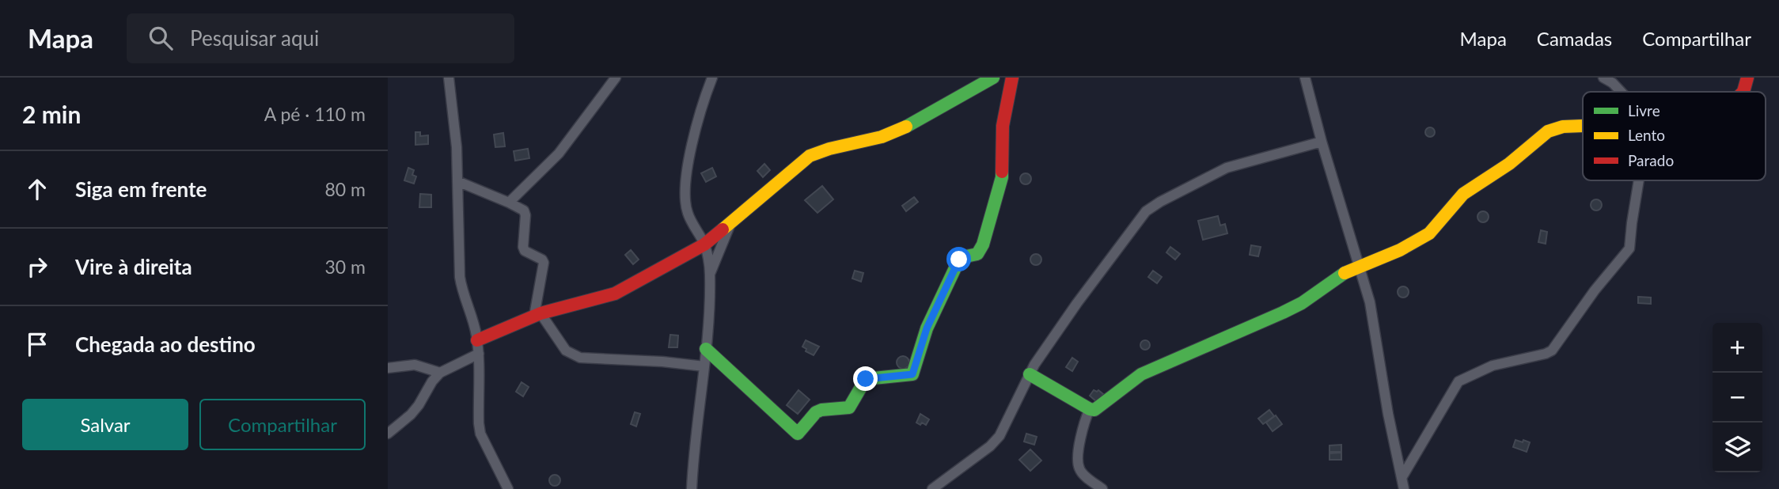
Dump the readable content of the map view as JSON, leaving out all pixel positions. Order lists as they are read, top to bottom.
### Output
{
  "legend": ["Livre", "Lento", "Parado"],
  "page": {
    "header": "Mapa",
    "search": "Pesquisar aqui",
    "nav": ["Mapa", "Camadas", "Compartilhar"],
    "heading": ["2 min", "A pé · 110 m"],
    "list": [
      ["Siga em frente", "80 m"],
      ["Vire à direita", "30 m"],
      "Chegada ao destino"
    ],
    "map_buttons": ["+", "−"],
    "buttons": ["Salvar", "Compartilhar"]
  }
}
